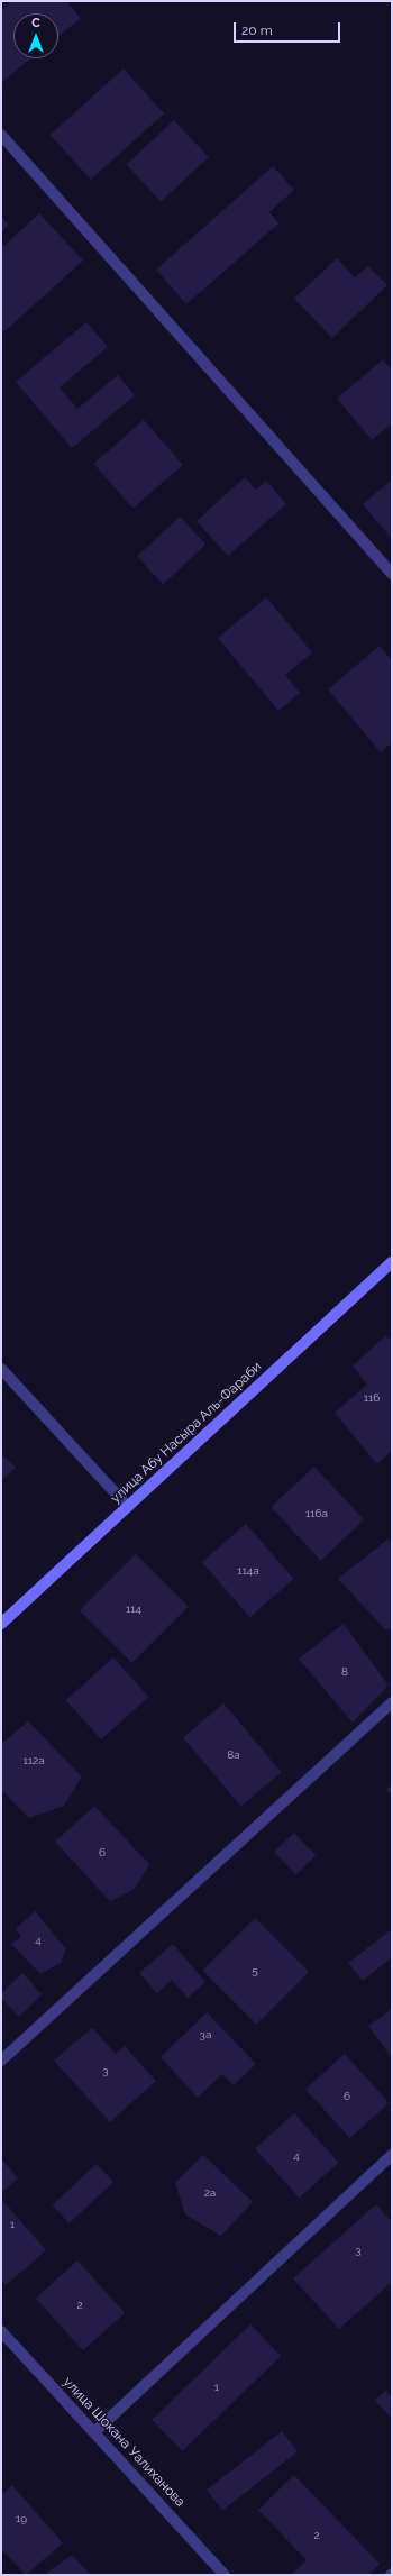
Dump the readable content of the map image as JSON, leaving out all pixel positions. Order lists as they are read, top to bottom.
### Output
{
  "streets": {
    "street": ["улица Абу Насыра Аль-Фараби", "улица Шокана Уалиханова"]
  },
  "house_numbers": [
    "116",
    "116а",
    "114а",
    "114",
    "8",
    "8а",
    "112а",
    "6",
    "4",
    "5",
    "3а",
    "3",
    "6",
    "4",
    "2а",
    "1",
    "3",
    "2",
    "1",
    "19",
    "2"
  ],
  "scale_bar": "20 m",
  "north": "top"
}
